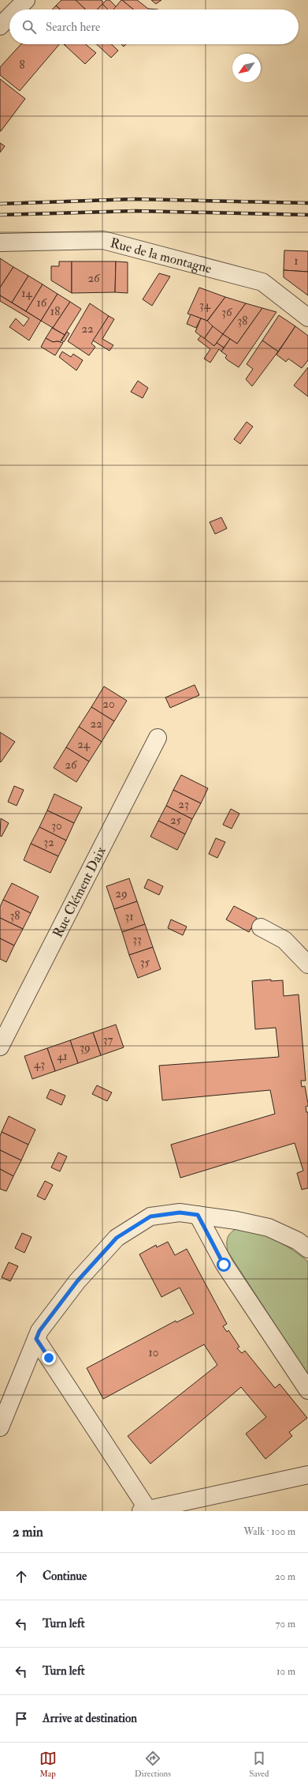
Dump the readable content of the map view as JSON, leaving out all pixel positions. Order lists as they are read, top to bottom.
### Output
{
  "streets": {
    "street": ["Rue de la montagne", "Rue Clément Daix"]
  },
  "house_numbers": [
    "8",
    "1",
    "26",
    "14",
    "16",
    "34",
    "18",
    "36",
    "38",
    "22",
    "20",
    "22",
    "24",
    "26",
    "23",
    "25",
    "30",
    "32",
    "29",
    "38",
    "31",
    "33",
    "35",
    "37",
    "39",
    "41",
    "43",
    "10"
  ],
  "north": "bottom left",
  "page": {
    "search": "Search here",
    "heading": ["2 min", "Walk · 100 m"],
    "list": [
      ["Continue", "20 m"],
      ["Turn left", "70 m"],
      ["Turn left", "10 m"],
      "Arrive at destination"
    ],
    "nav": ["Map", "Directions", "Saved"]
  }
}
